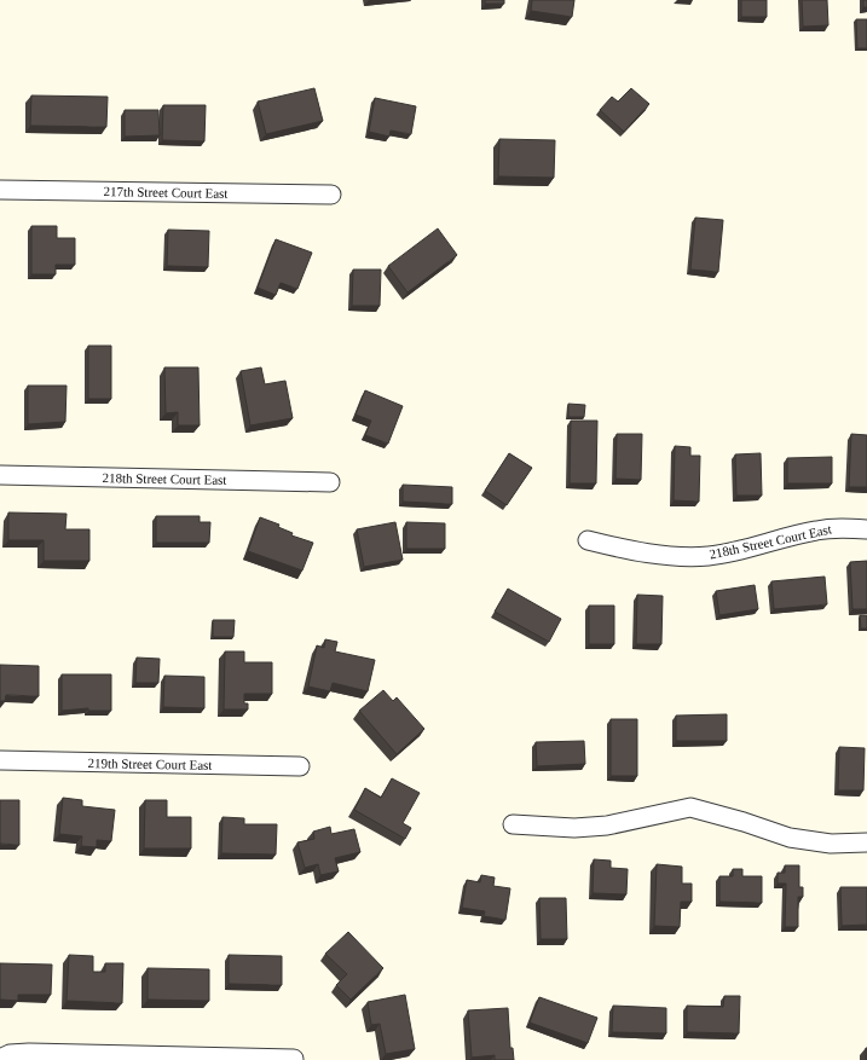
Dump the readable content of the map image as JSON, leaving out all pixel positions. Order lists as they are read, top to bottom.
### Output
{
  "streets": {
    "street": ["217th Street Court East", "218th Street Court East", "219th Street Court East"]
  }
}
